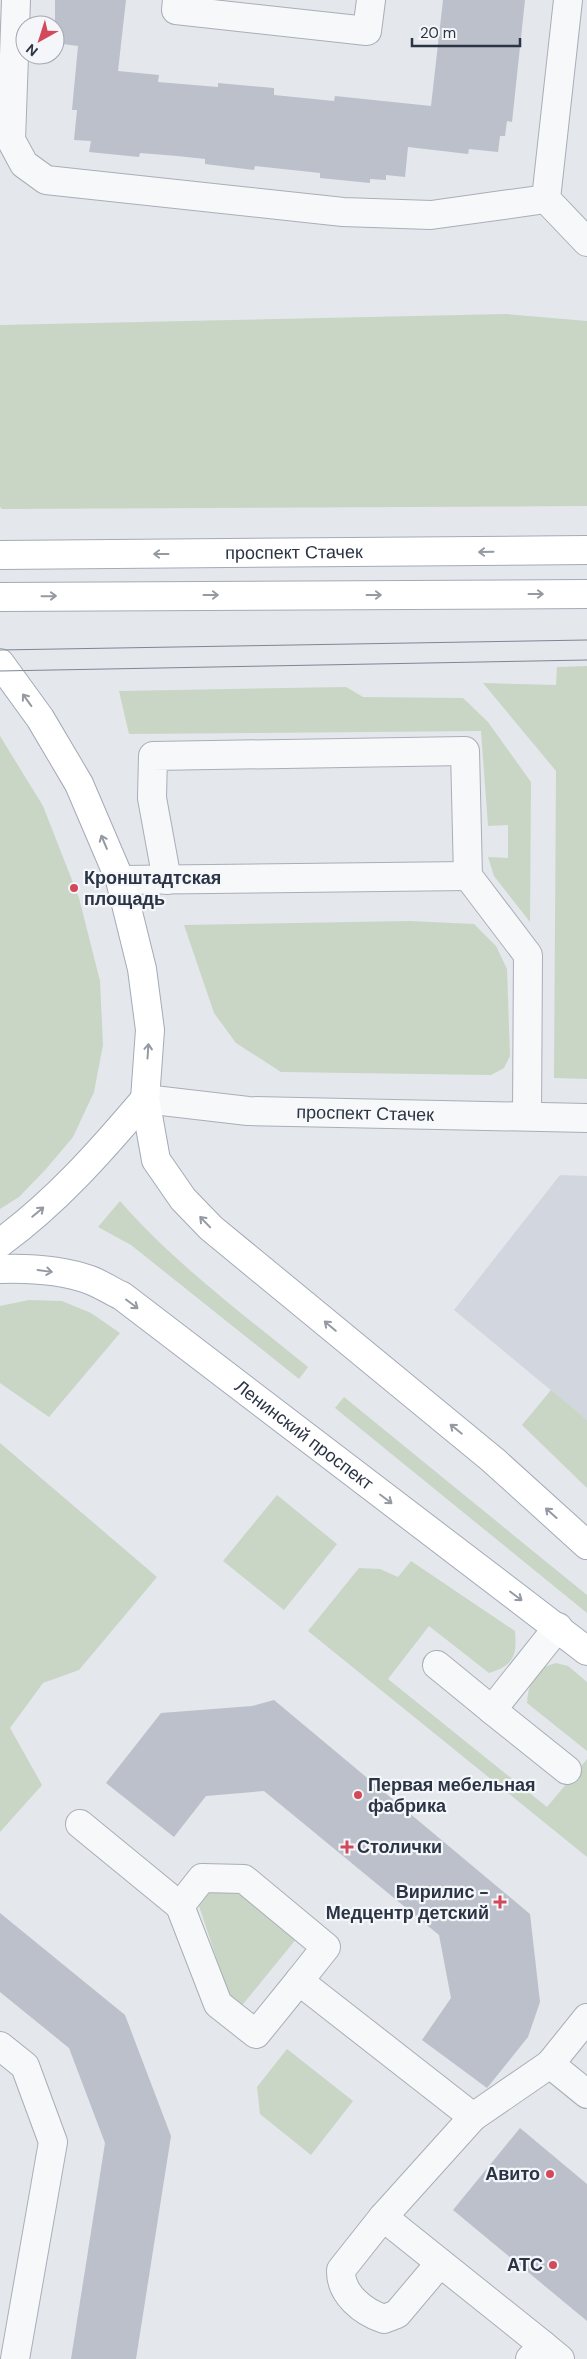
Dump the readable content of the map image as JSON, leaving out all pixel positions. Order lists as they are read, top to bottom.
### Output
{
  "streets": {
    "main road": ["проспект Стачек", "Ленинский проспект"]
  },
  "places": {
    "other": [
      "Кронштадтская площадь",
      "Первая мебельная фабрика",
      "Авито",
      "АТС"
    ],
    "health": ["Столички", "Вирилис - Медцентр детский"]
  },
  "scale_bar": "20 m",
  "north": "bottom left"
}
